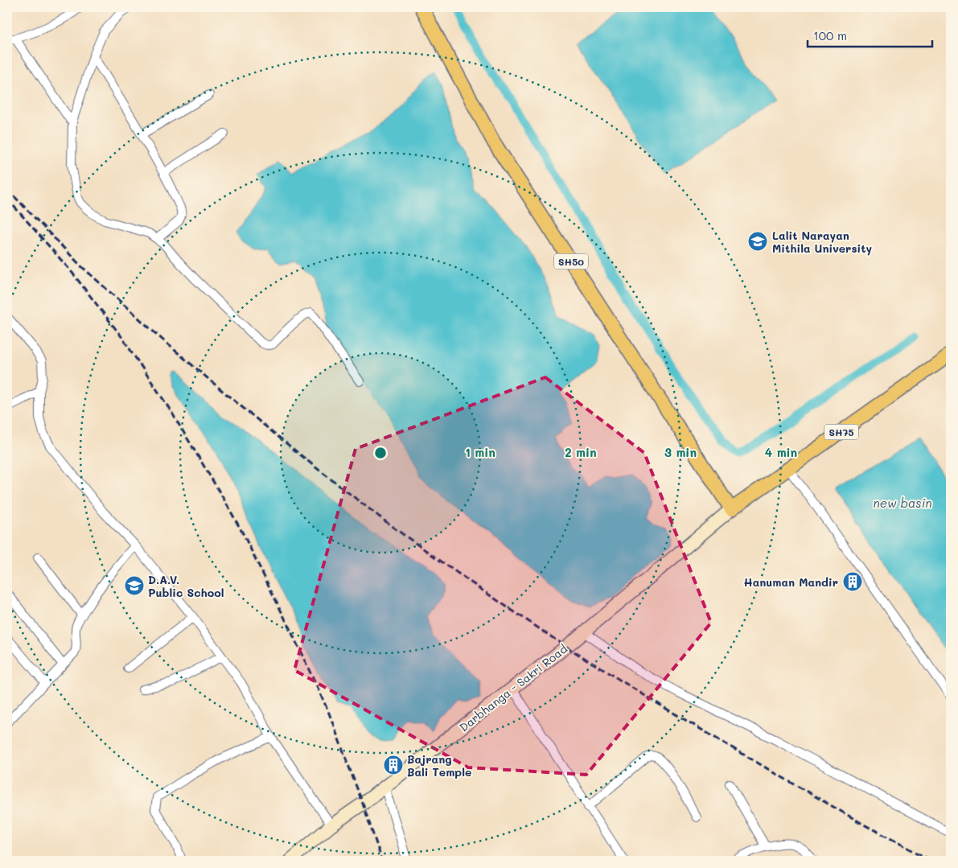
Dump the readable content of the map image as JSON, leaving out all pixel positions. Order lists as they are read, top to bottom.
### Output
{
  "streets": {
    "main road": ["SH50", "SH75", "Darbhanga - Sakri Road"]
  },
  "crossings": [
    ["SH50", "SH75"],
    ["SH50", "Darbhanga - Sakri Road"],
    ["SH75", "Darbhanga - Sakri Road"]
  ],
  "water": ["new basin"],
  "places": {
    "school or university": ["Lalit Narayan Mithila University", "D.A.V. Public School"],
    "building": ["Hanuman Mandir", "Bajrang Bali Temple"]
  },
  "scale_bar": "100 m",
  "rings": [
    "1 min",
    "2 min",
    "3 min",
    "4 min"
  ]
}
